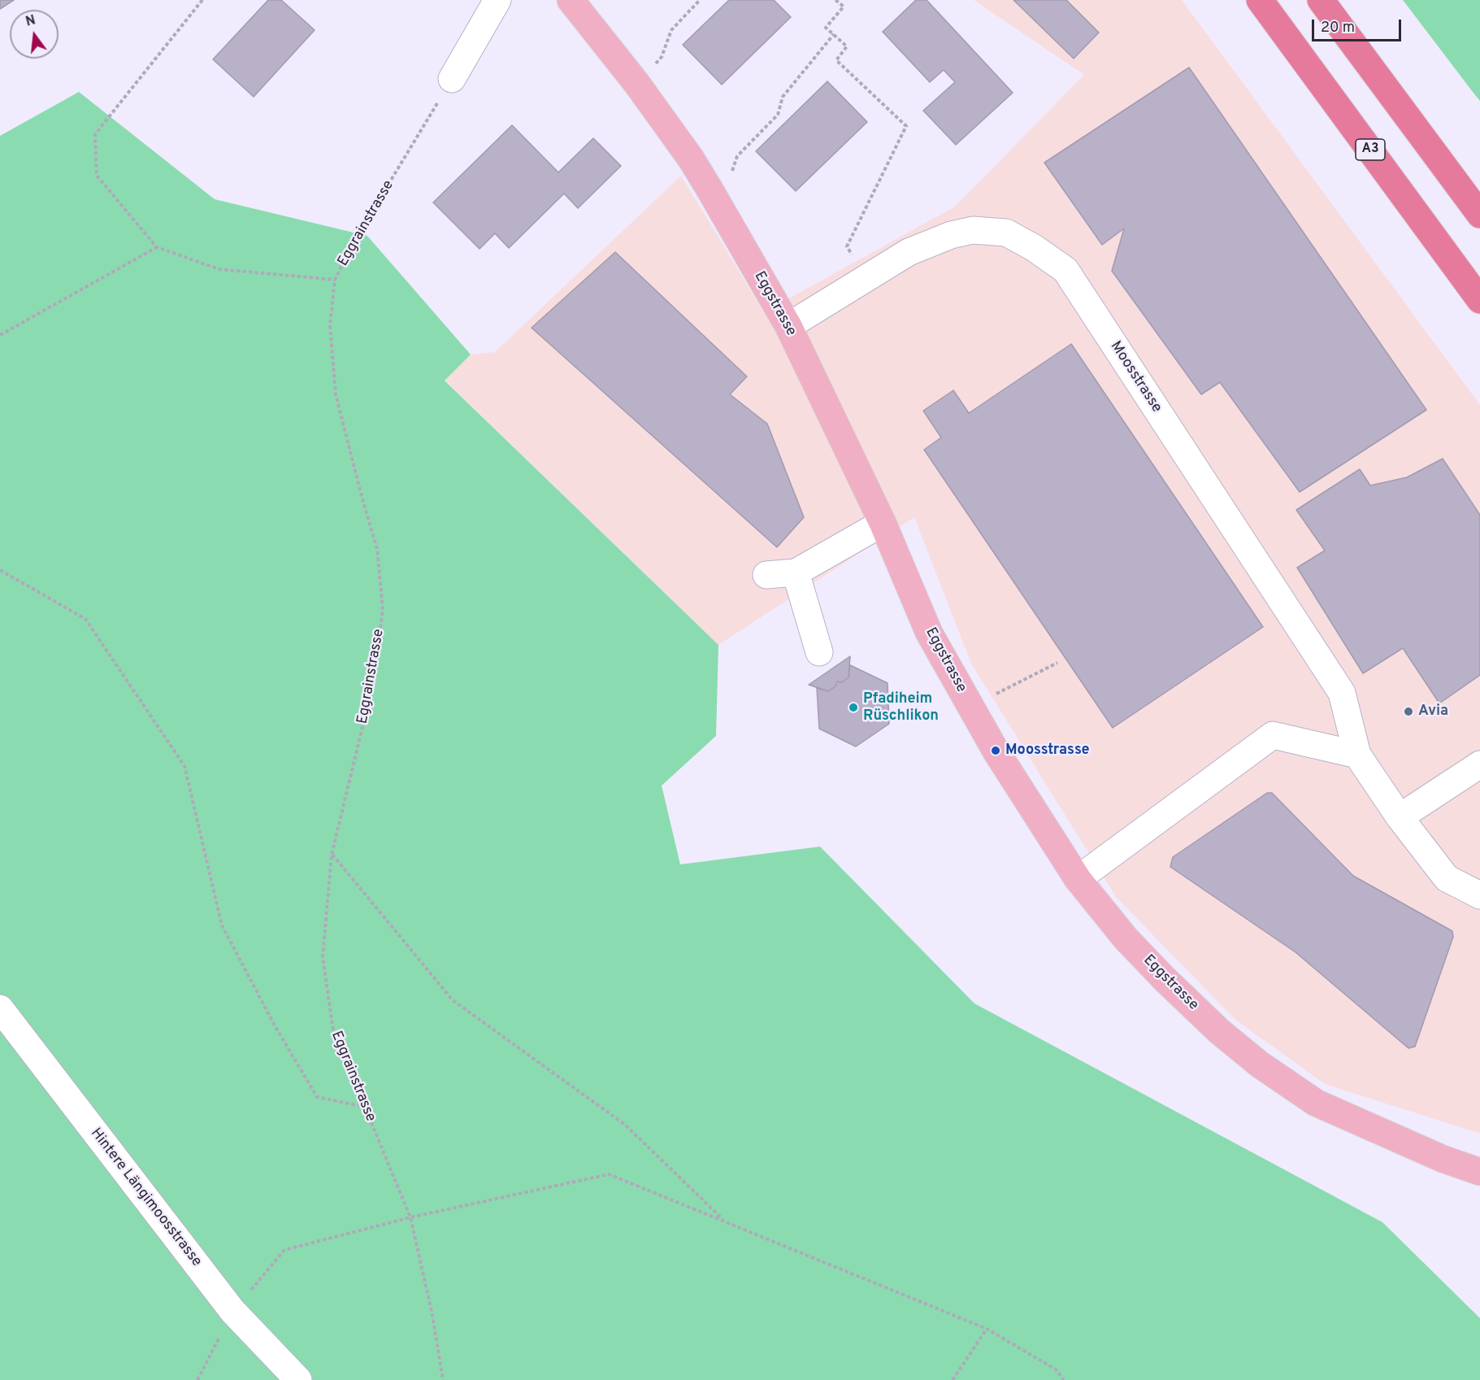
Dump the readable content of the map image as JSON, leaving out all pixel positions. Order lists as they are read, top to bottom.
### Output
{
  "streets": {
    "highway": ["A3"],
    "main road": ["Eggstrasse"],
    "street": ["Moosstrasse", "Hintere Längimoosstrasse"],
    "path": ["Eggrainstrasse"]
  },
  "crossings": [
    ["Eggstrasse", "Moosstrasse"]
  ],
  "places": ["Pfadiheim Rüschlikon", "Avia", "Moosstrasse"],
  "scale_bar": "20 m",
  "north": "top"
}
